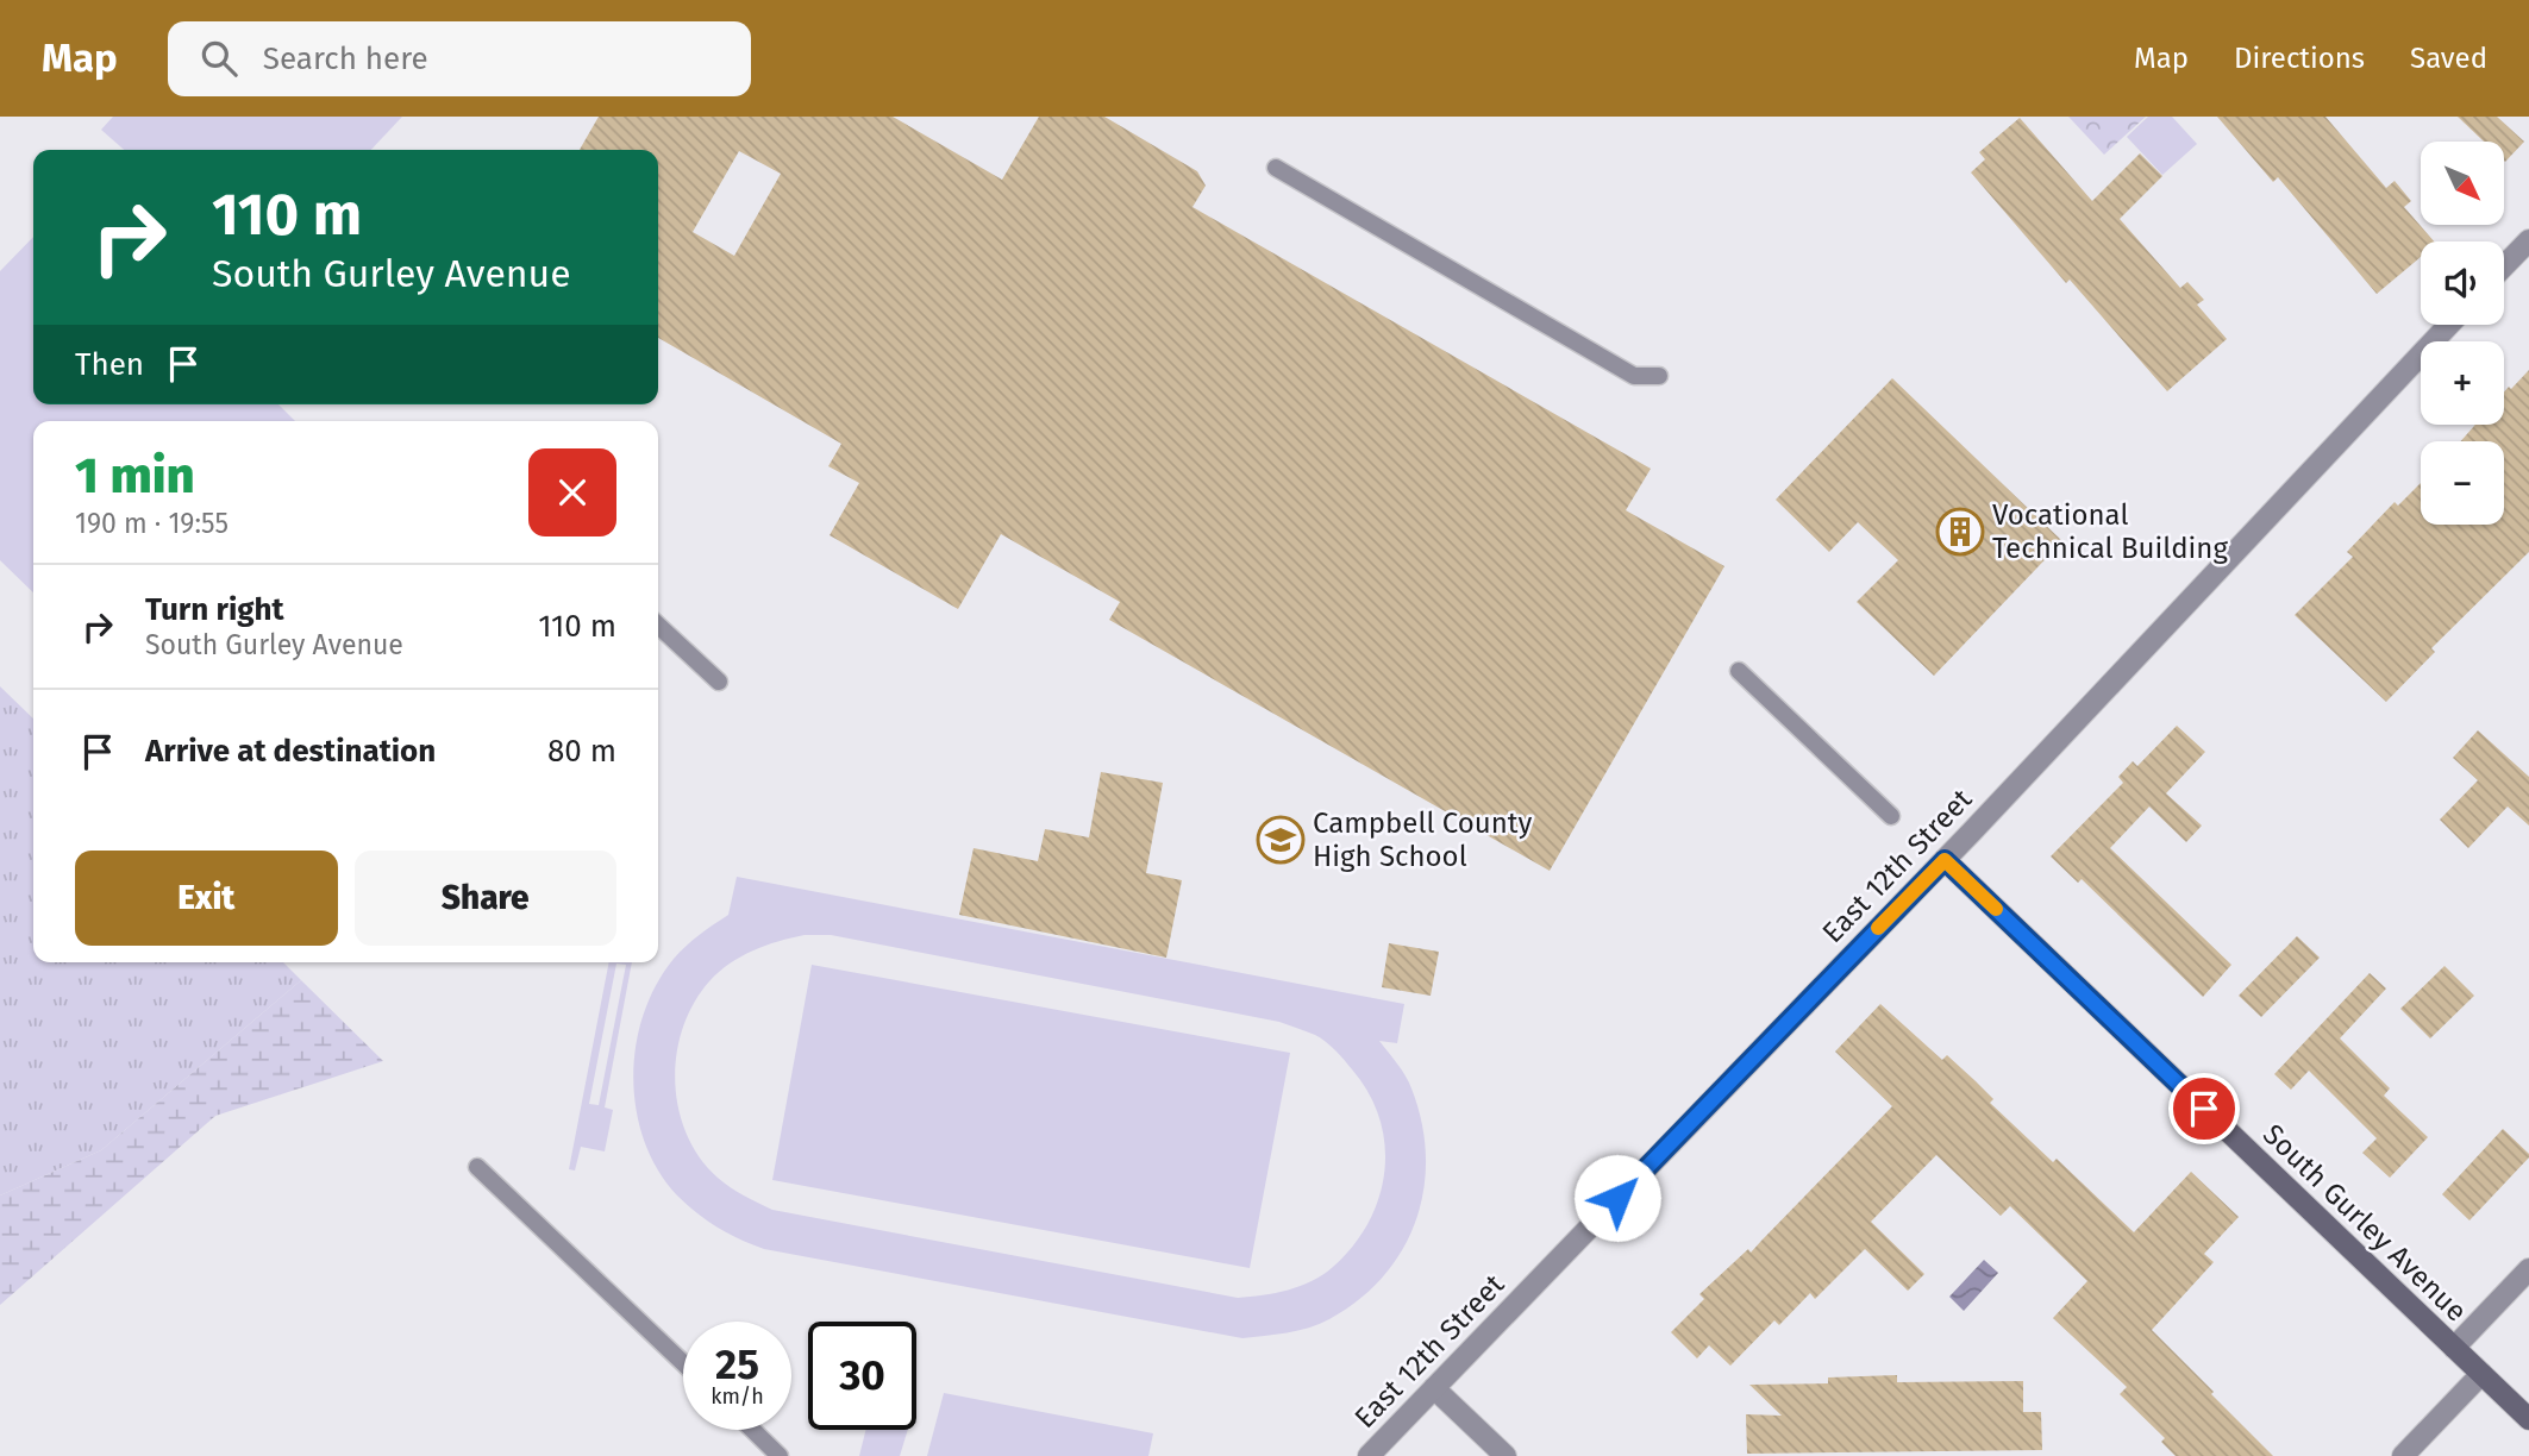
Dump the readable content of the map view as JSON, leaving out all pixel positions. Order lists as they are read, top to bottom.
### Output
{
  "streets": {
    "street": ["East 12th Street", "South Gurley Avenue"]
  },
  "crossings": [
    ["East 12th Street", "South Gurley Avenue"]
  ],
  "places": {
    "building": ["Vocational Technical Building"],
    "school or university": ["Campbell County High School"]
  },
  "north": "bottom right",
  "page": {
    "header": "Map",
    "search": "Search here",
    "nav": ["Map", "Directions", "Saved"],
    "map_buttons": ["+", "−"],
    "turn": ["110 m", "South Gurley Avenue"],
    "then": "Then",
    "heading": ["1 min", "190 m · 19:55"],
    "list": [
      {
        "name": "Turn right",
        "note": "South Gurley Avenue",
        "value": "110 m"
      },
      {
        "name": "Arrive at destination",
        "value": "80 m"
      }
    ],
    "buttons": ["Exit", "Share"],
    "speed": "25 km/h",
    "limit": "30"
  }
}
